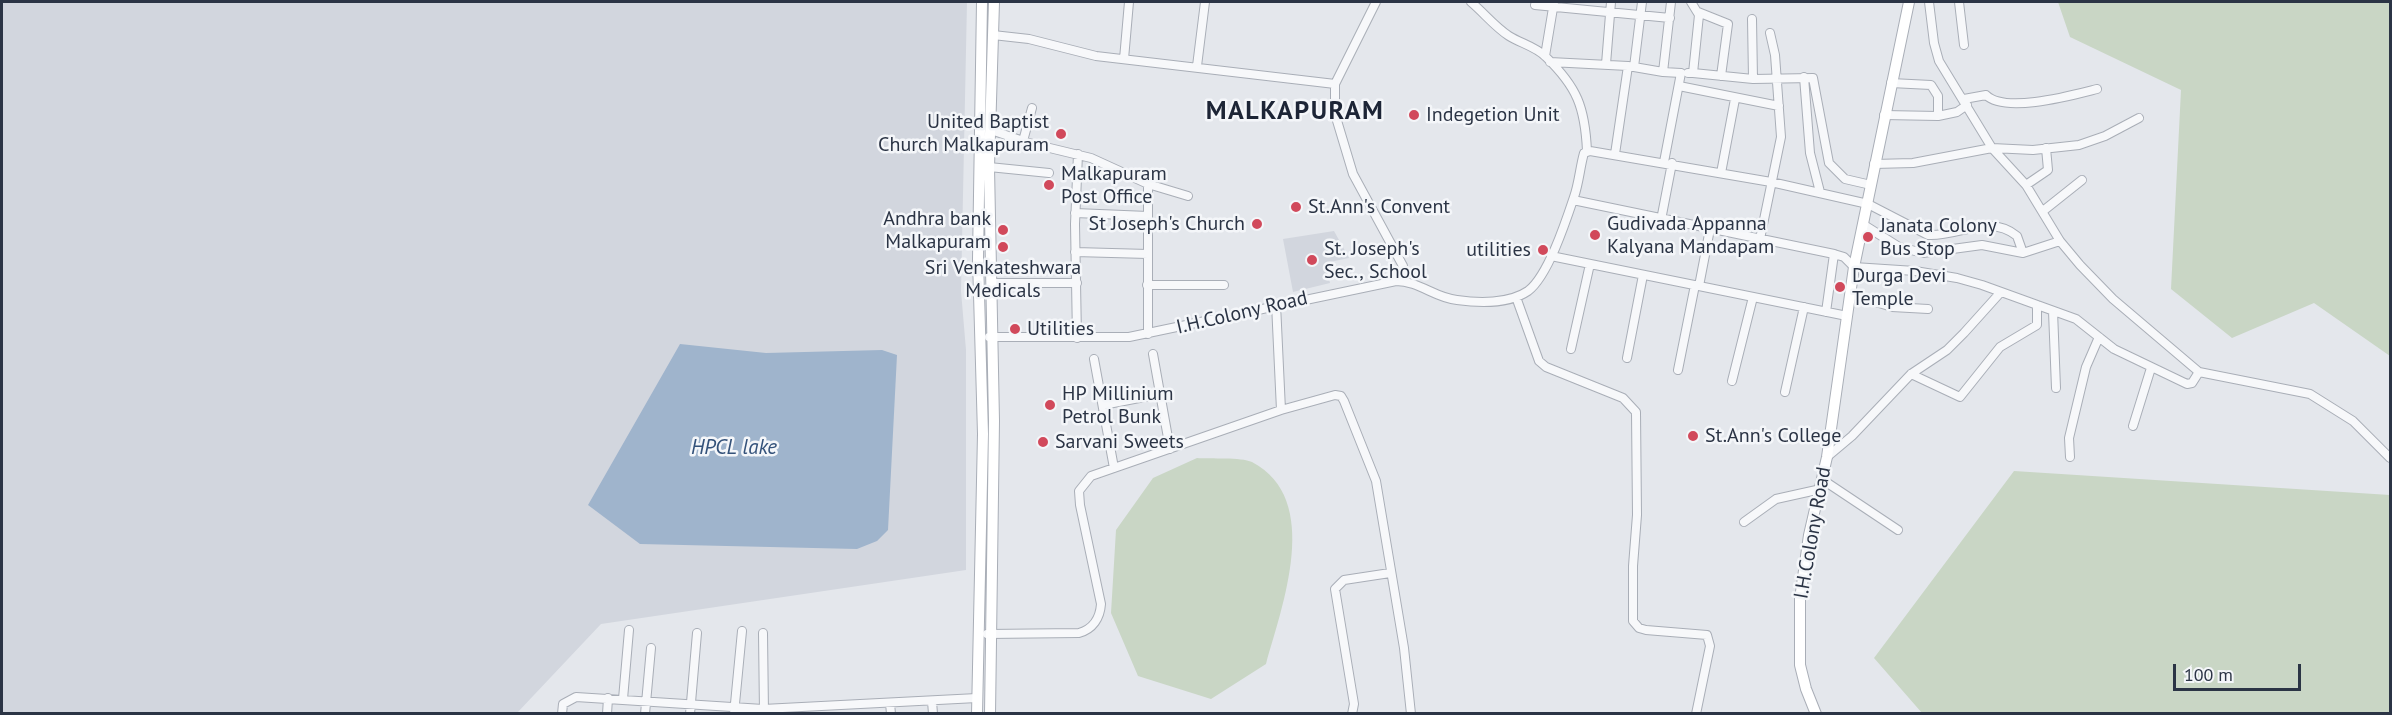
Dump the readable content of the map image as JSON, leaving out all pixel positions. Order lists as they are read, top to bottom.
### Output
{
  "streets": {
    "main road": ["I.H.Colony Road"]
  },
  "districts": ["MALKAPURAM"],
  "water": ["HPCL lake"],
  "places": [
    "Indegetion Unit",
    "United Baptist Church Malkapuram",
    "Malkapuram Post Office",
    "St.Ann's Convent",
    "St Joseph's Church",
    "Andhra bank Malkapuram",
    "Gudivada Appanna Kalyana Mandapam",
    "Janata Colony Bus Stop",
    "Sri Venkateshwara Medicals",
    "utilities",
    "St. Joseph's Sec., School",
    "Durga Devi Temple",
    "Utilities",
    "HP Millinium Petrol Bunk",
    "St.Ann's College",
    "Sarvani Sweets"
  ],
  "scale_bar": "100 m"
}
